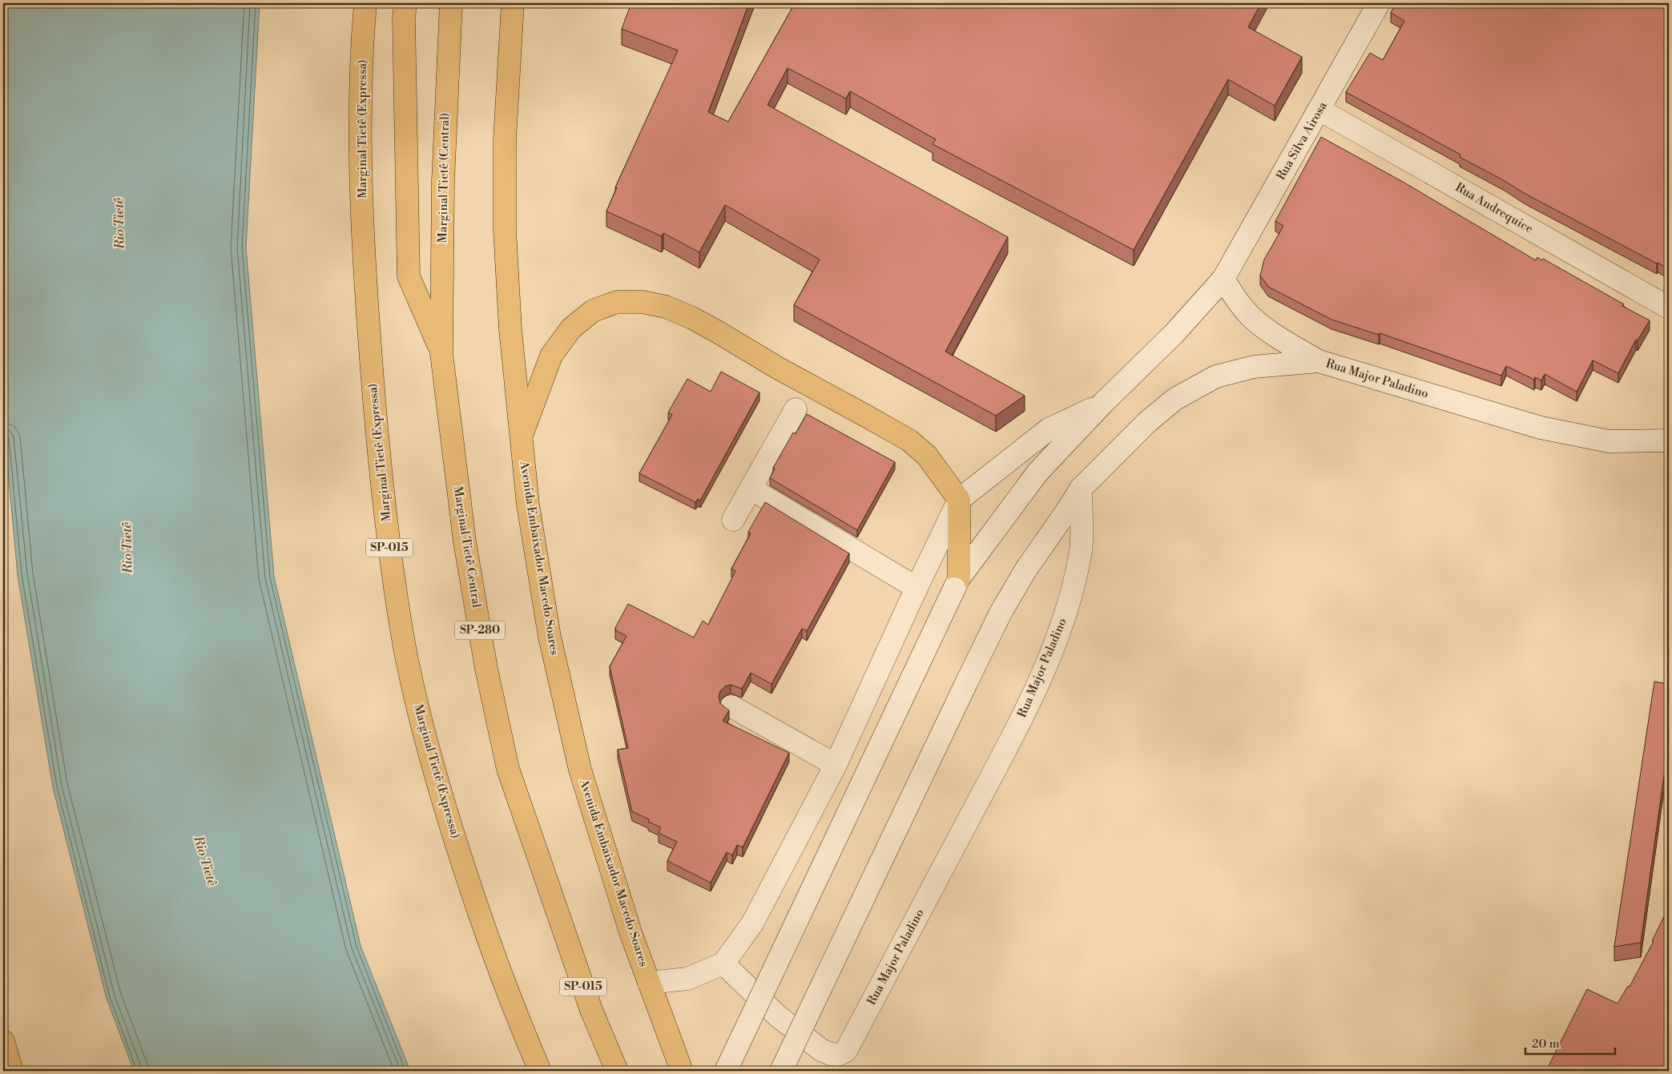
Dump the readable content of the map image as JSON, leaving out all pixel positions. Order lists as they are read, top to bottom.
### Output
{
  "streets": {
    "highway": [
      "Marginal Tietê (Expressa)",
      "Marginal Tietê (Central)",
      "Marginal Tietê Central",
      "SP-015",
      "Avenida Embaixador Macedo Soares",
      "SP-280"
    ],
    "main road": ["Rua Silva Airosa", "Rua Andrequice", "Rua Major Paladino"]
  },
  "crossings": [
    ["Rua Silva Airosa", "Rua Andrequice"],
    ["Marginal Tietê (Central)", "Marginal Tietê Central"],
    ["Marginal Tietê Central", "SP-015"]
  ],
  "water": ["Rio Tietê"],
  "scale_bar": "20 m"
}
